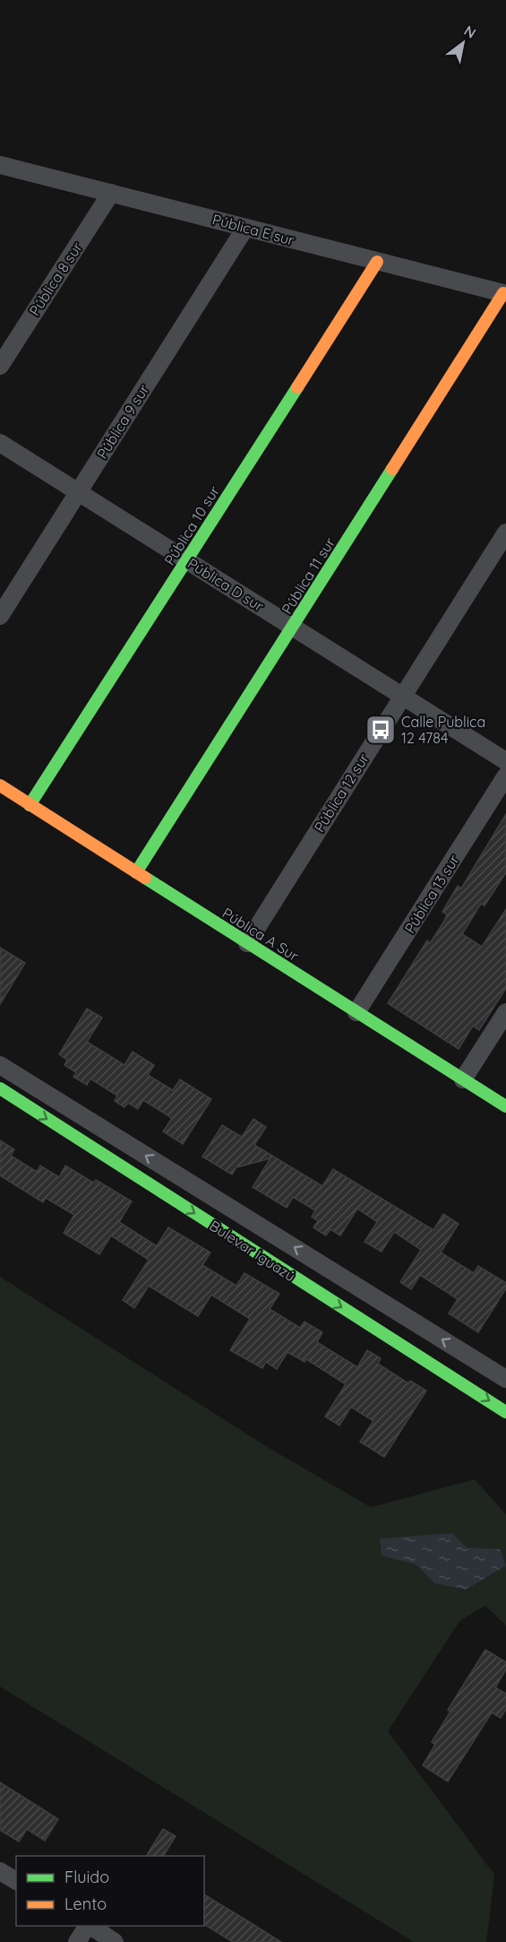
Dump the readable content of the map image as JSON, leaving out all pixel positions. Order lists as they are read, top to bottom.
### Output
{
  "streets": {
    "street": [
      "Pública E sur",
      "Pública 8 sur",
      "Pública 9 sur",
      "Pública 10 sur",
      "Pública 11 sur",
      "Pública D sur",
      "Pública 12 sur",
      "Pública 13 sur",
      "Pública A Sur",
      "Bulevar Iguazú"
    ]
  },
  "crossings": [
    ["Pública E sur", "Pública 8 sur"],
    ["Pública E sur", "Pública 9 sur"],
    ["Pública E sur", "Pública 10 sur"],
    ["Pública E sur", "Pública 11 sur"],
    ["Pública 9 sur", "Pública D sur"],
    ["Pública 10 sur", "Pública D sur"],
    ["Pública 10 sur", "Pública A Sur"],
    ["Pública 11 sur", "Pública D sur"],
    ["Pública 11 sur", "Pública A Sur"],
    ["Pública D sur", "Pública 12 sur"],
    ["Pública 12 sur", "Pública A Sur"],
    ["Pública 13 sur", "Pública A Sur"]
  ],
  "places": {
    "bus stop": ["Calle Publica 12 4784"]
  },
  "legend": ["Fluido", "Lento"],
  "north": "top right"
}
